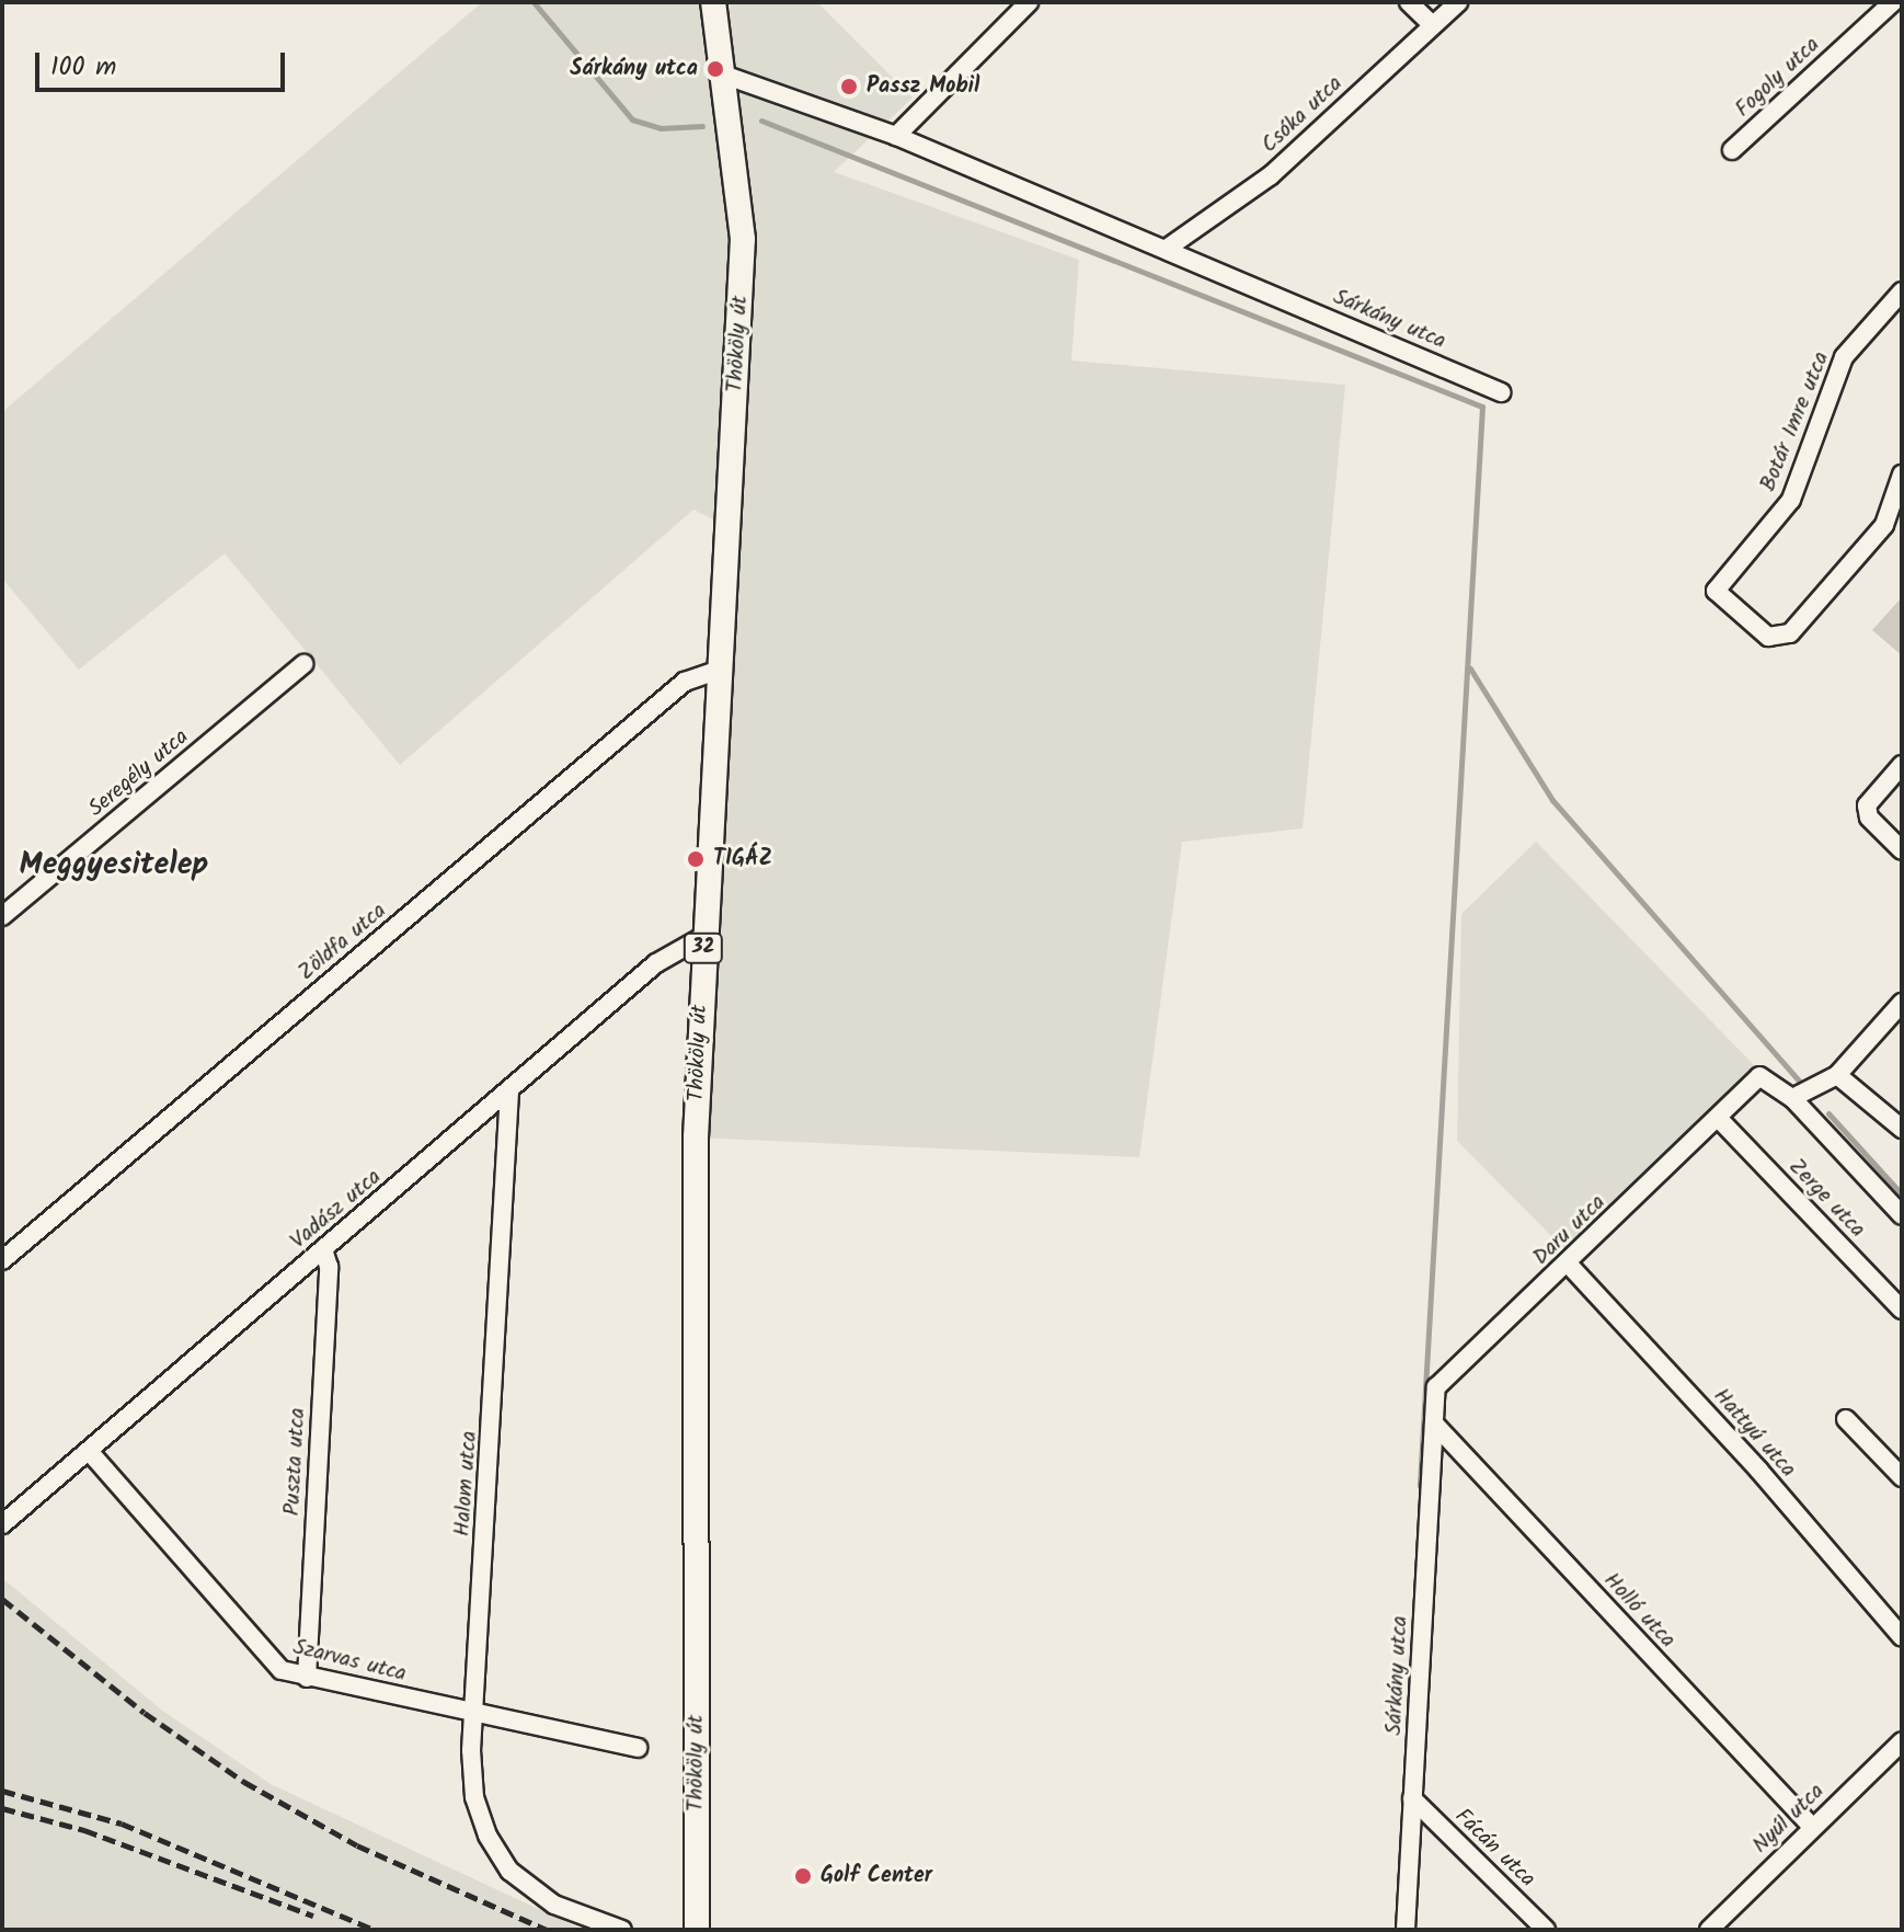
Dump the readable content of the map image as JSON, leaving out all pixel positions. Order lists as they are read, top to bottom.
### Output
{
  "streets": {
    "main road": ["Thököly út", "32"],
    "street": [
      "Fogoly utca",
      "Csóka utca",
      "Sárkány utca",
      "Botár Imre utca",
      "Seregély utca",
      "Zöldfa utca",
      "Zerge utca",
      "Vadász utca",
      "Daru utca",
      "Hattyú utca",
      "Puszta utca",
      "Halom utca",
      "Holló utca",
      "Szarvas utca",
      "Nyúl utca",
      "Fácán utca"
    ]
  },
  "crossings": [
    ["Csóka utca", "Sárkány utca"],
    ["Sárkány utca", "Thököly út"],
    ["Sárkány utca", "Daru utca"],
    ["Sárkány utca", "Holló utca"],
    ["Sárkány utca", "Fácán utca"],
    ["Thököly út", "Zöldfa utca"],
    ["Thököly út", "Vadász utca"],
    ["Zerge utca", "Daru utca"],
    ["Vadász utca", "Puszta utca"],
    ["Vadász utca", "Halom utca"],
    ["Vadász utca", "Szarvas utca"],
    ["Daru utca", "Hattyú utca"],
    ["Daru utca", "Holló utca"],
    ["Puszta utca", "Szarvas utca"],
    ["Halom utca", "Szarvas utca"],
    ["Holló utca", "Nyúl utca"]
  ],
  "districts": ["Meggyesitelep"],
  "places": [
    "Sárkány utca",
    "Passz Mobil",
    "TIGÁZ",
    "Golf Center"
  ],
  "scale_bar": "100 m"
}
